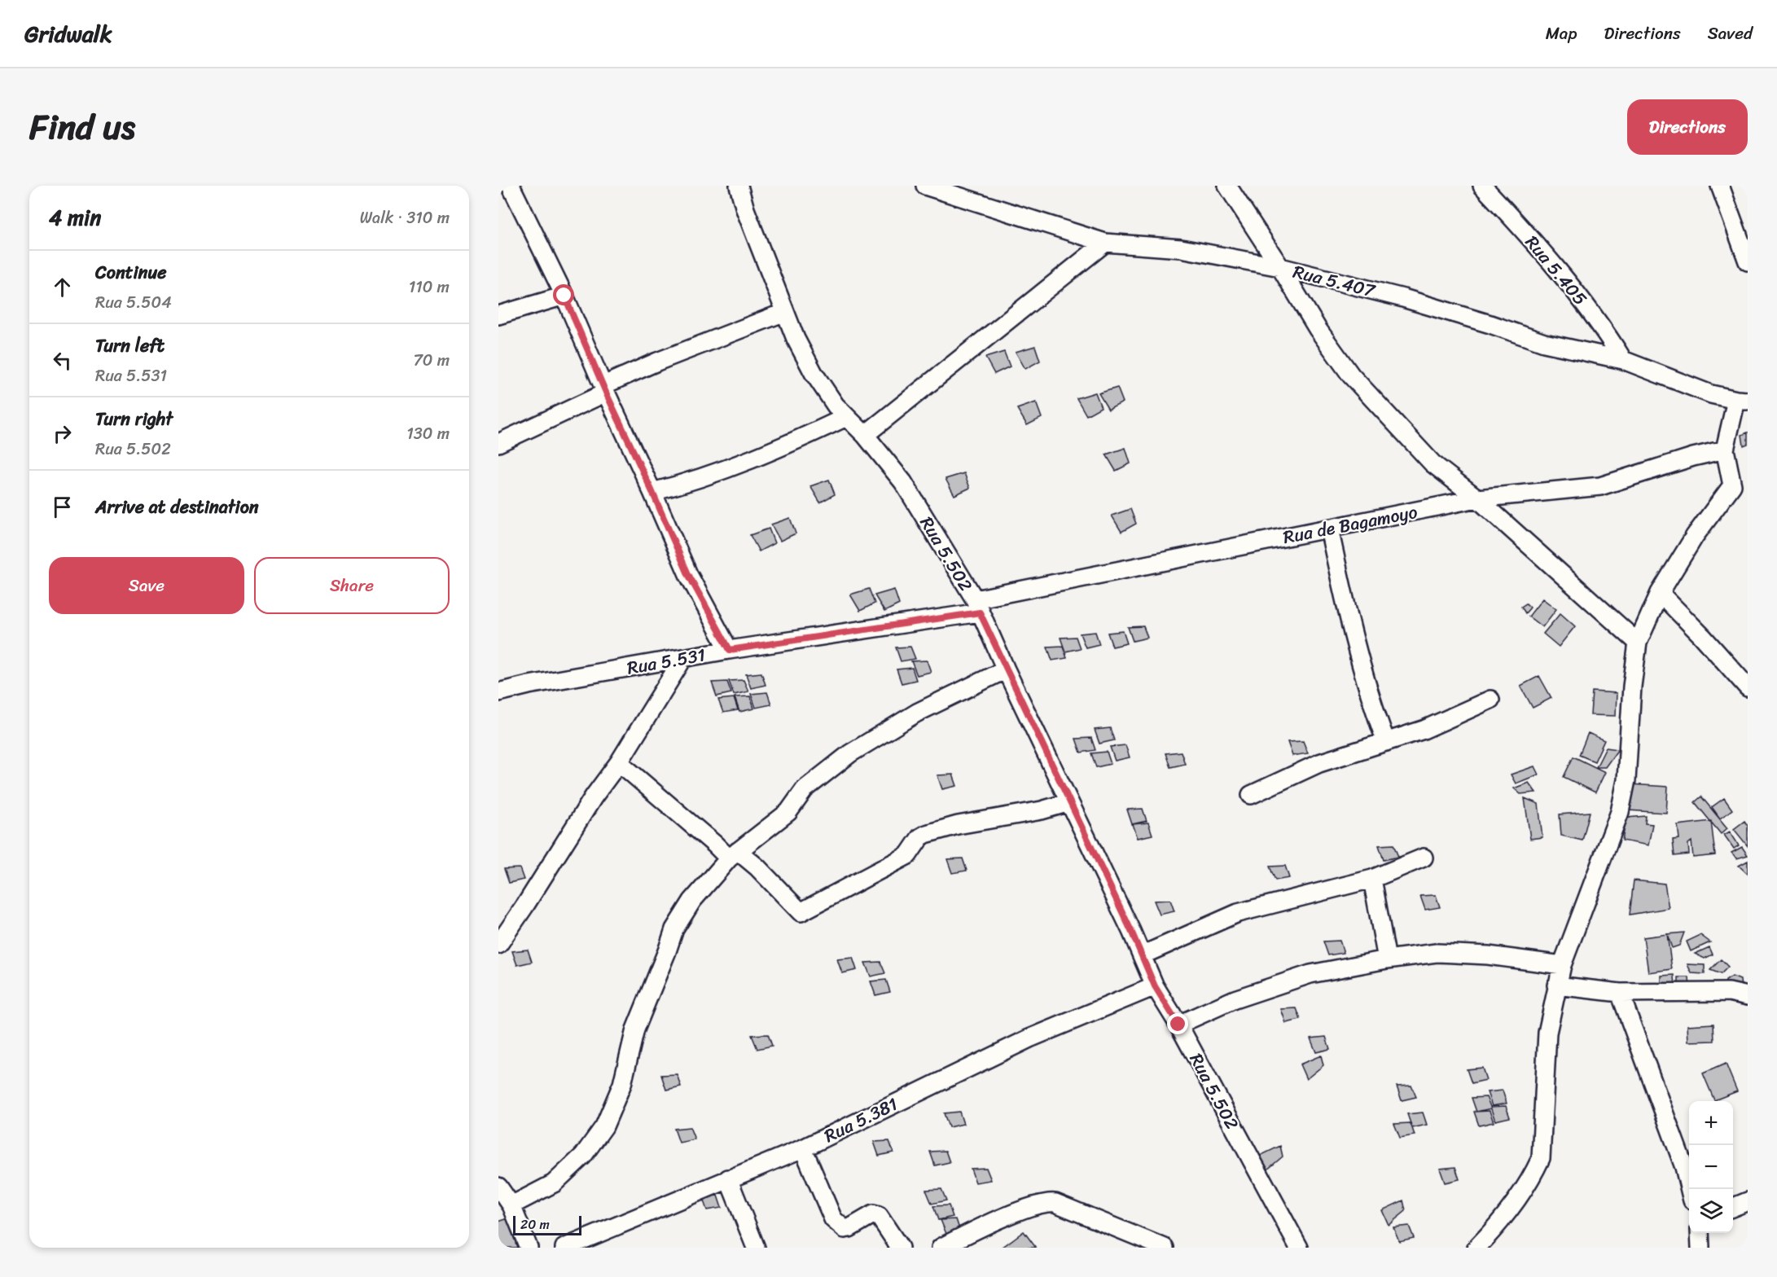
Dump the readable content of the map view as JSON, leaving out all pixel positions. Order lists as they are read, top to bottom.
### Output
{
  "streets": {
    "street": [
      "Rua 5.405",
      "Rua 5.407",
      "Rua de Bagamoyo",
      "Rua 5.502",
      "Rua 5.531",
      "Rua 5.381"
    ]
  },
  "crossings": [
    ["Rua 5.405", "Rua 5.407"],
    ["Rua de Bagamoyo", "Rua 5.502"],
    ["Rua de Bagamoyo", "Rua 5.531"],
    ["Rua 5.502", "Rua 5.531"],
    ["Rua 5.502", "Rua 5.381"]
  ],
  "scale_bar": "20 m",
  "page": {
    "header": "Gridwalk",
    "nav": ["Map", "Directions", "Saved"],
    "title": "Find us",
    "buttons": [
      "Directions",
      ["Save", "Share"]
    ],
    "heading": ["4 min", "Walk · 310 m"],
    "list": [
      ["Continue", "Rua 5.504", "110 m"],
      ["Turn left", "Rua 5.531", "70 m"],
      ["Turn right", "Rua 5.502", "130 m"],
      "Arrive at destination"
    ],
    "map_buttons": ["+", "−"],
    "scale": "20 m"
  }
}
